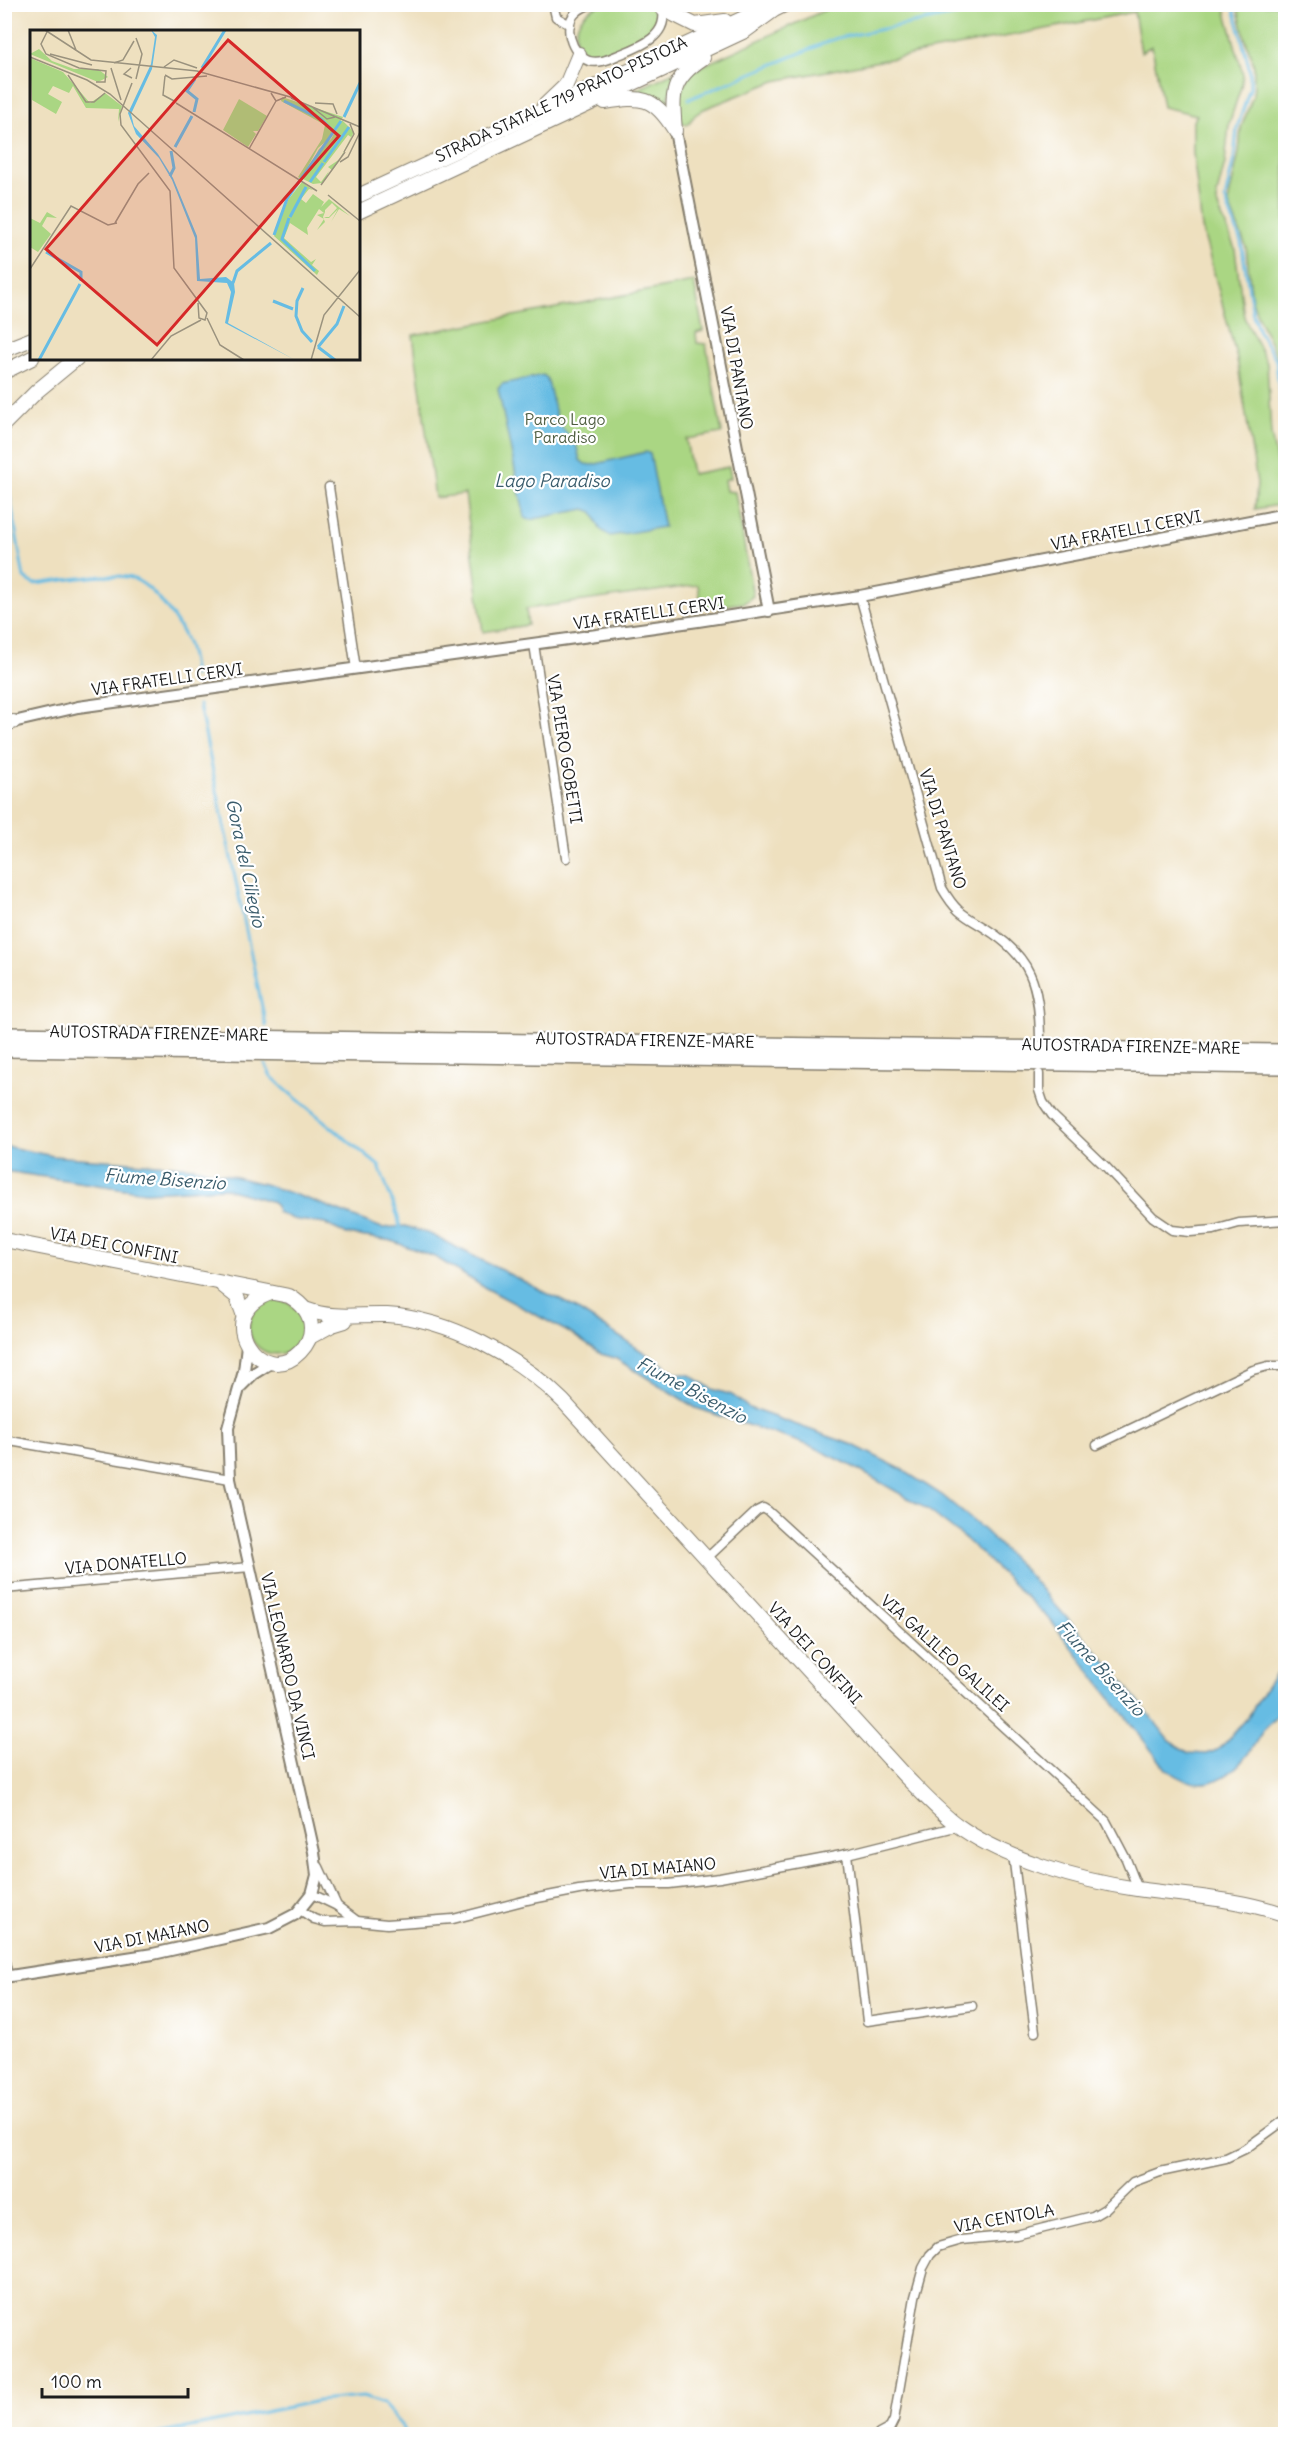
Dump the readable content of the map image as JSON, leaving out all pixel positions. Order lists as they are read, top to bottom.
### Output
{
  "streets": {
    "highway": ["AUTOSTRADA FIRENZE-MARE"],
    "main road": ["STRADA STATALE 719 PRATO-PISTOIA", "VIA DEI CONFINI"],
    "street": [
      "VIA DI PANTANO",
      "VIA FRATELLI CERVI",
      "VIA PIERO GOBETTI",
      "VIA DONATELLO",
      "VIA GALILEO GALILEI",
      "VIA LEONARDO DA VINCI",
      "VIA DI MAIANO",
      "VIA CENTOLA"
    ]
  },
  "crossings": [
    ["VIA DI PANTANO", "VIA FRATELLI CERVI"],
    ["VIA FRATELLI CERVI", "VIA PIERO GOBETTI"],
    ["VIA DEI CONFINI", "VIA GALILEO GALILEI"],
    ["VIA DEI CONFINI", "VIA LEONARDO DA VINCI"],
    ["VIA DEI CONFINI", "VIA DI MAIANO"],
    ["VIA DONATELLO", "VIA LEONARDO DA VINCI"],
    ["VIA LEONARDO DA VINCI", "VIA DI MAIANO"]
  ],
  "water": ["Lago Paradiso", "Gora del Ciliegio", "Fiume Bisenzio"],
  "parks": ["Parco Lago Paradiso"],
  "scale_bar": "100 m"
}
